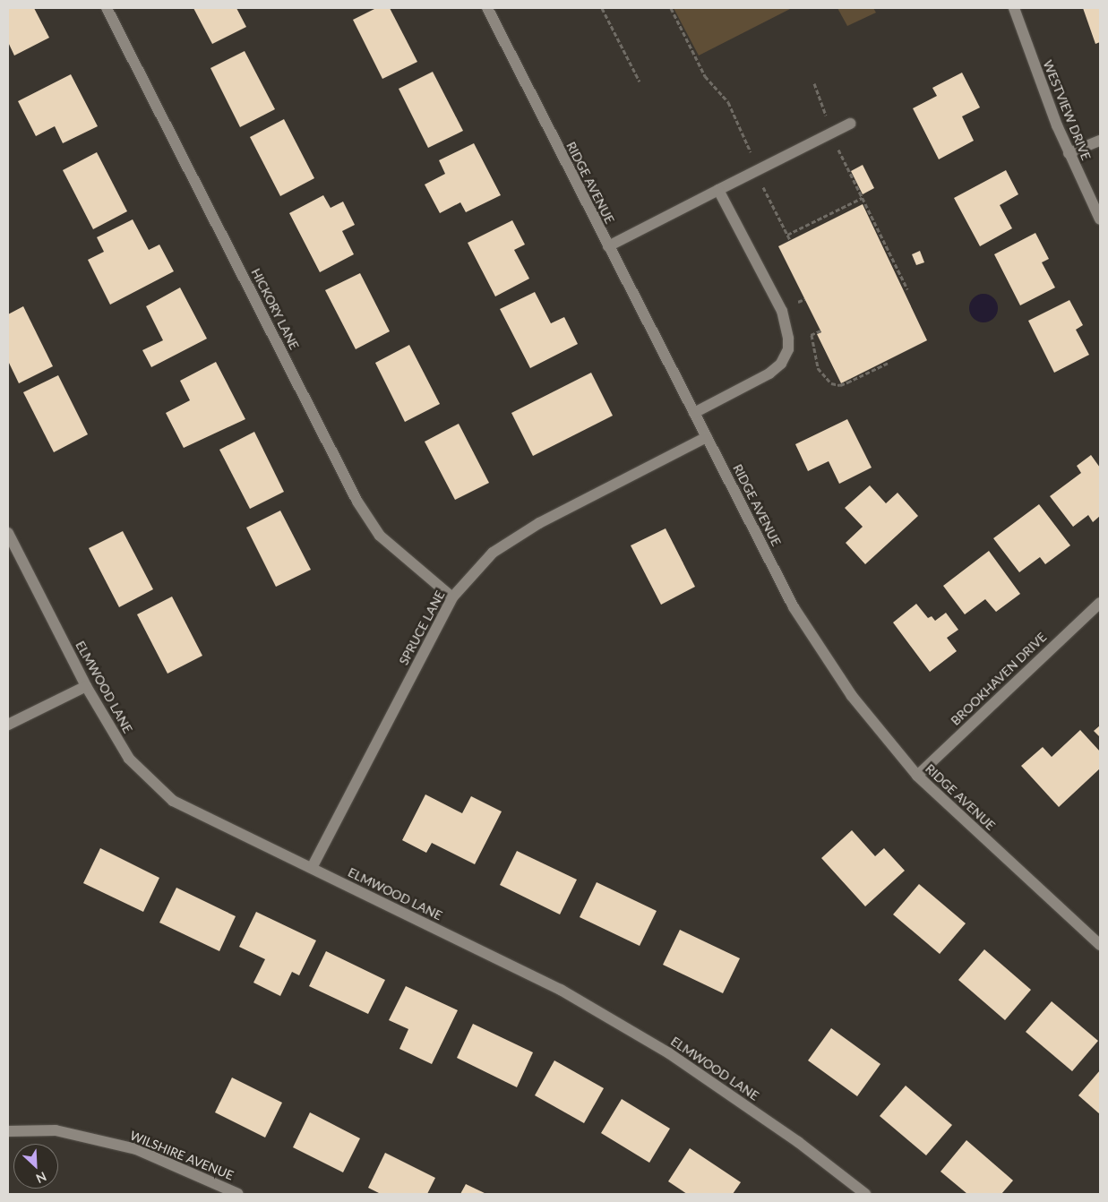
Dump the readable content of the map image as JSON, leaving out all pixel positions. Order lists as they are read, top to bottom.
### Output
{
  "streets": {
    "street": [
      "WESTVIEW DRIVE",
      "RIDGE AVENUE",
      "HICKORY LANE",
      "SPRUCE LANE",
      "BROOKHAVEN DRIVE",
      "ELMWOOD LANE",
      "WILSHIRE AVENUE"
    ]
  },
  "crossings": [
    ["RIDGE AVENUE", "SPRUCE LANE"],
    ["RIDGE AVENUE", "BROOKHAVEN DRIVE"],
    ["HICKORY LANE", "SPRUCE LANE"],
    ["SPRUCE LANE", "ELMWOOD LANE"]
  ],
  "north": "bottom right"
}
